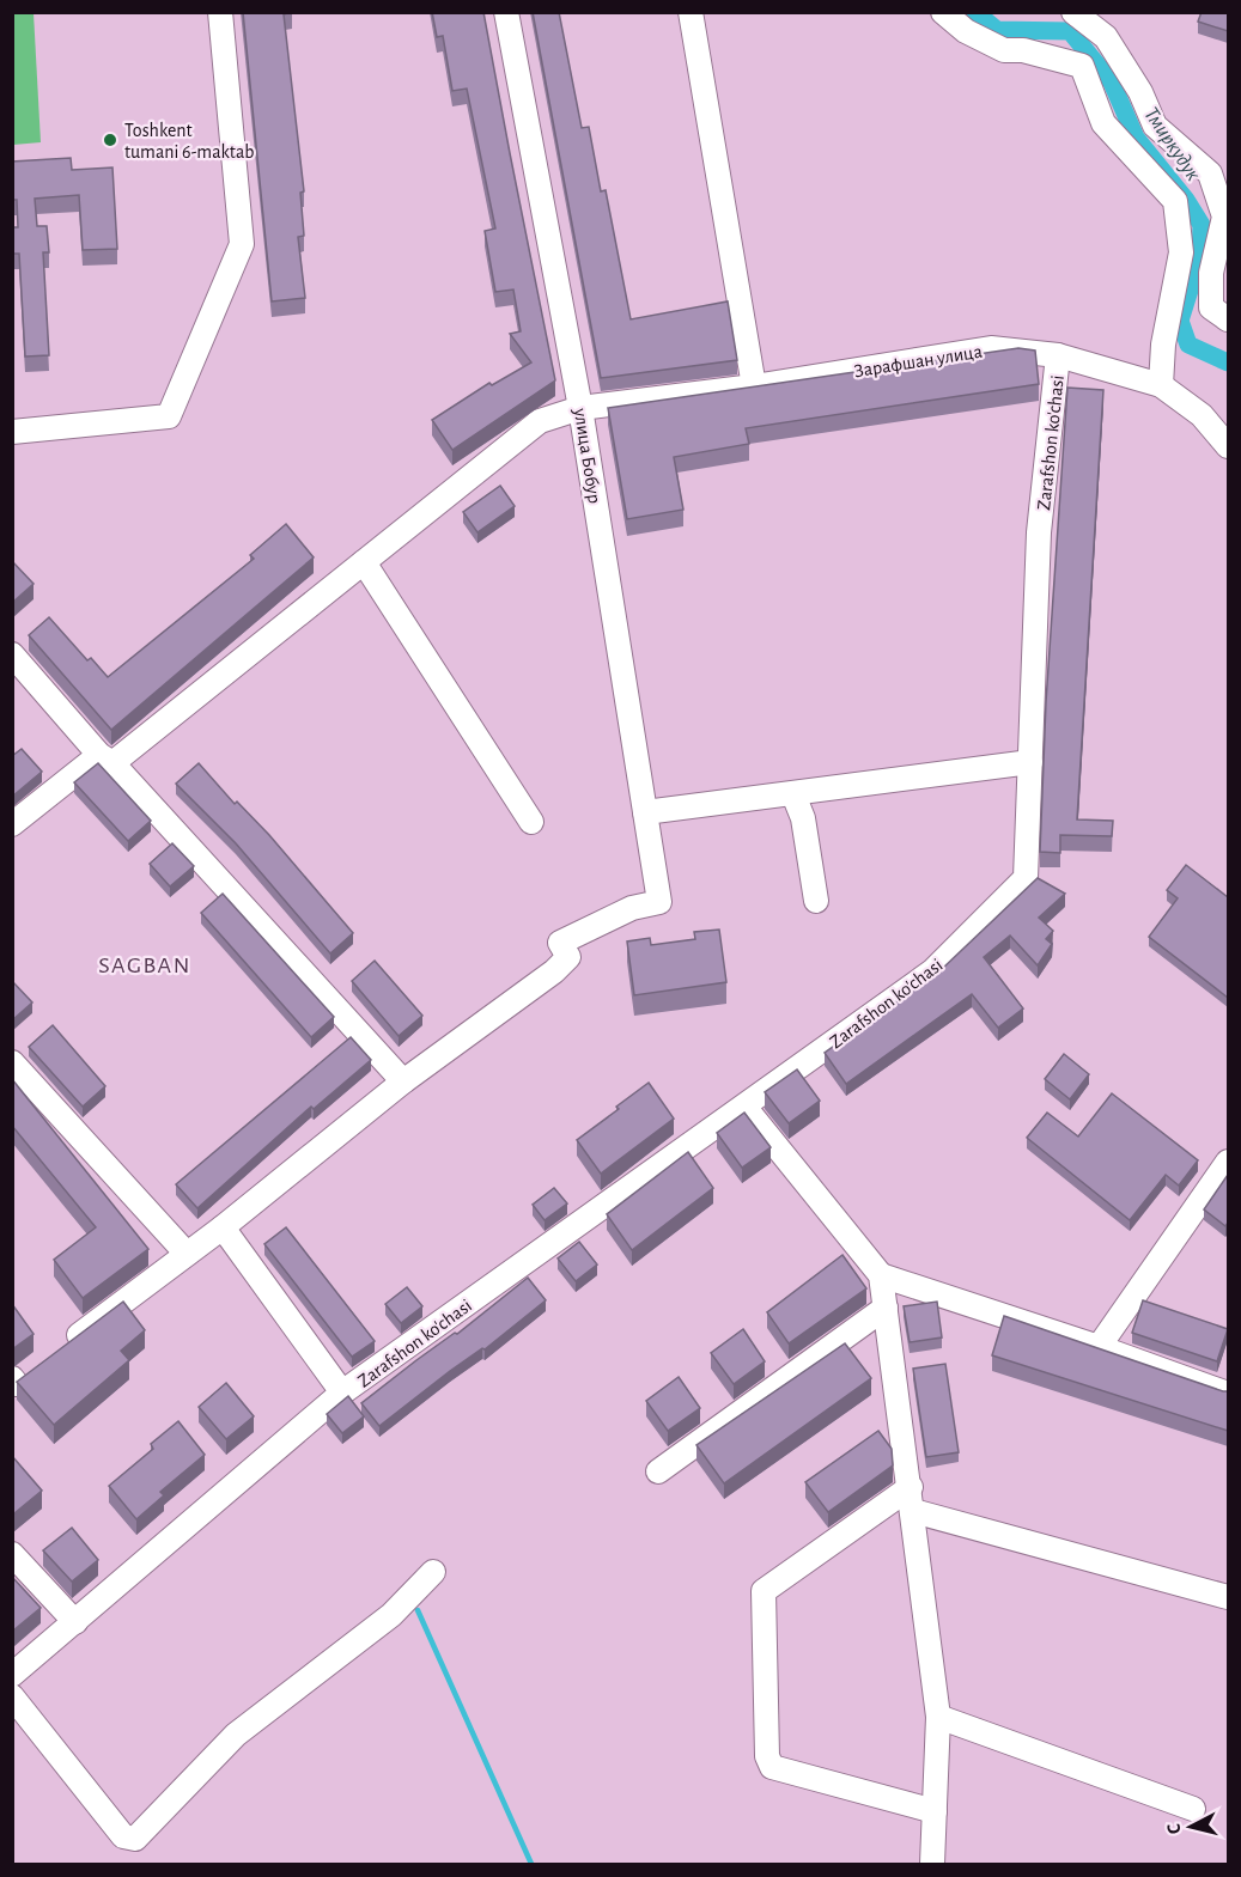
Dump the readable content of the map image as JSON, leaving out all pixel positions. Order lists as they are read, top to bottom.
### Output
{
  "streets": {
    "street": ["Зарафшан улица", "Zarafshon ko'chasi", "улица Бобур"]
  },
  "crossings": [
    ["Зарафшан улица", "Zarafshon ko'chasi"],
    ["Зарафшан улица", "улица Бобур"]
  ],
  "districts": ["SAGBAN"],
  "water": ["Тмиркудук"],
  "places": ["Toshkent tumani 6-maktab"],
  "north": "left"
}
